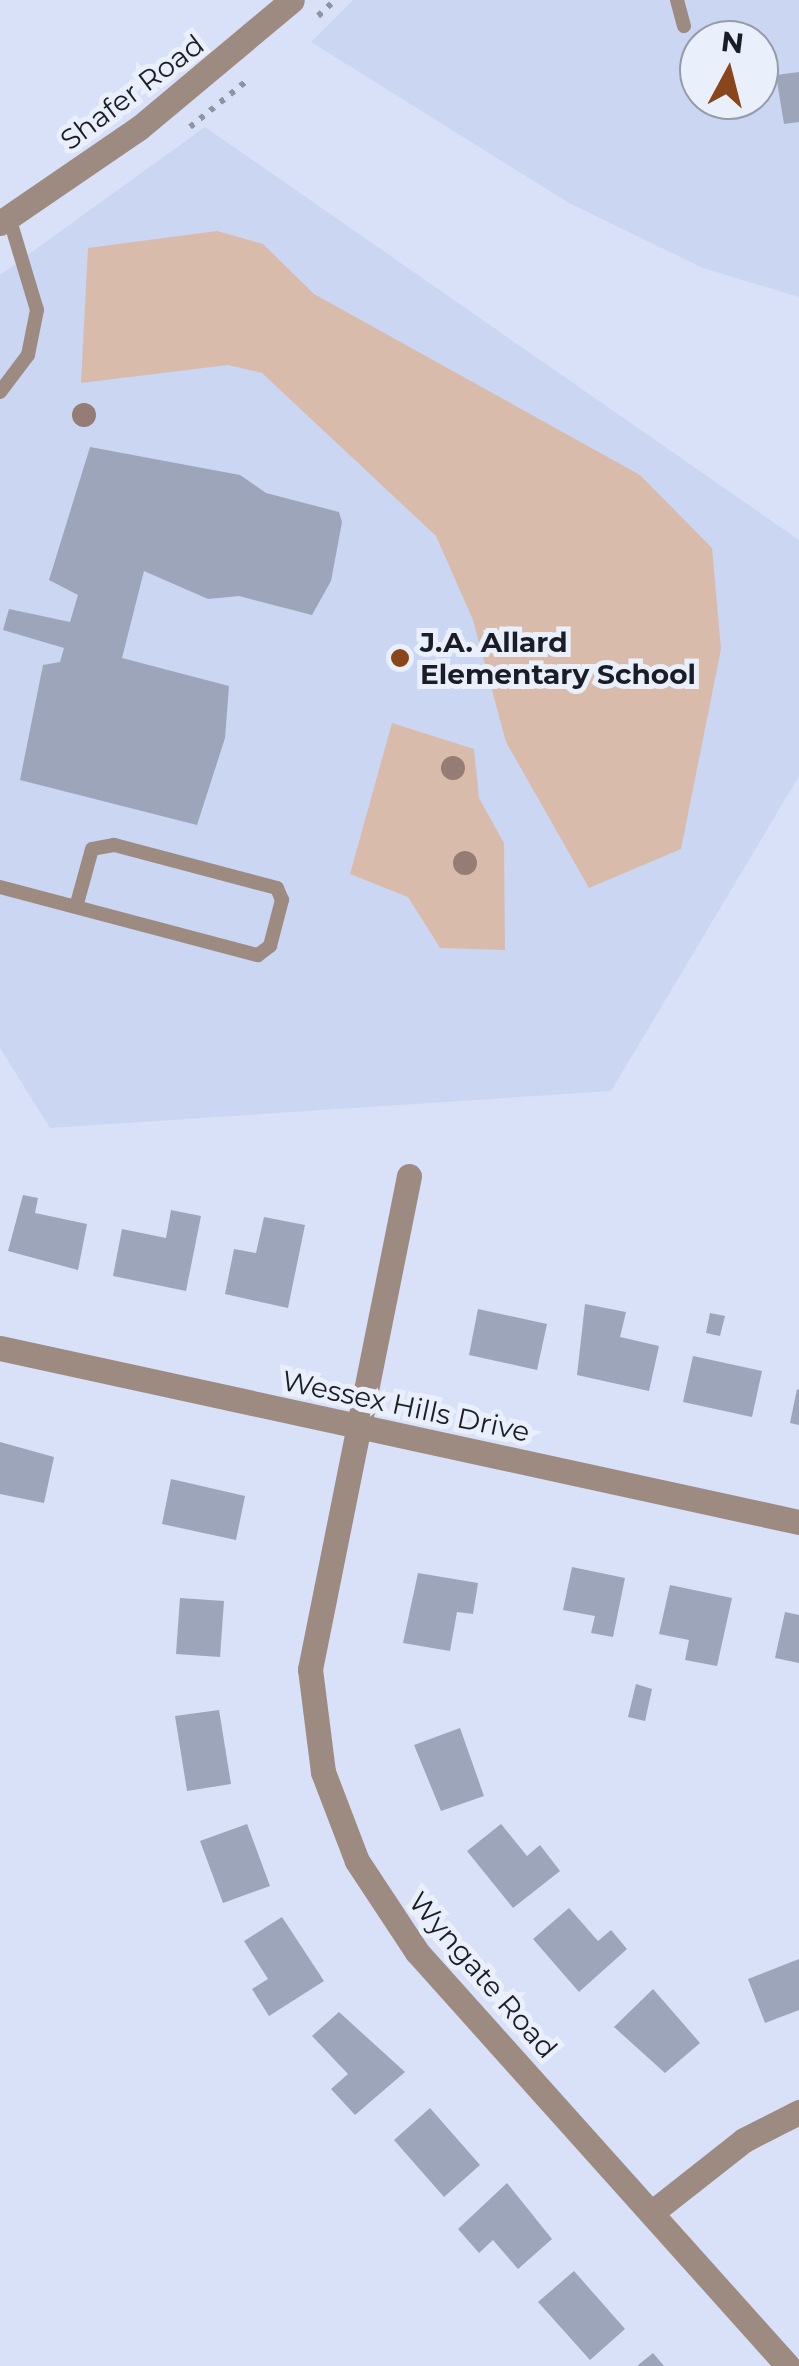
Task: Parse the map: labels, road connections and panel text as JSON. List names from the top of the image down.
{
  "streets": {
    "street": ["Shafer Road", "Wessex Hills Drive", "Wyngate Road"]
  },
  "crossings": [
    ["Wessex Hills Drive", "Wyngate Road"]
  ],
  "places": ["J.A. Allard Elementary School"],
  "north": "top"
}
